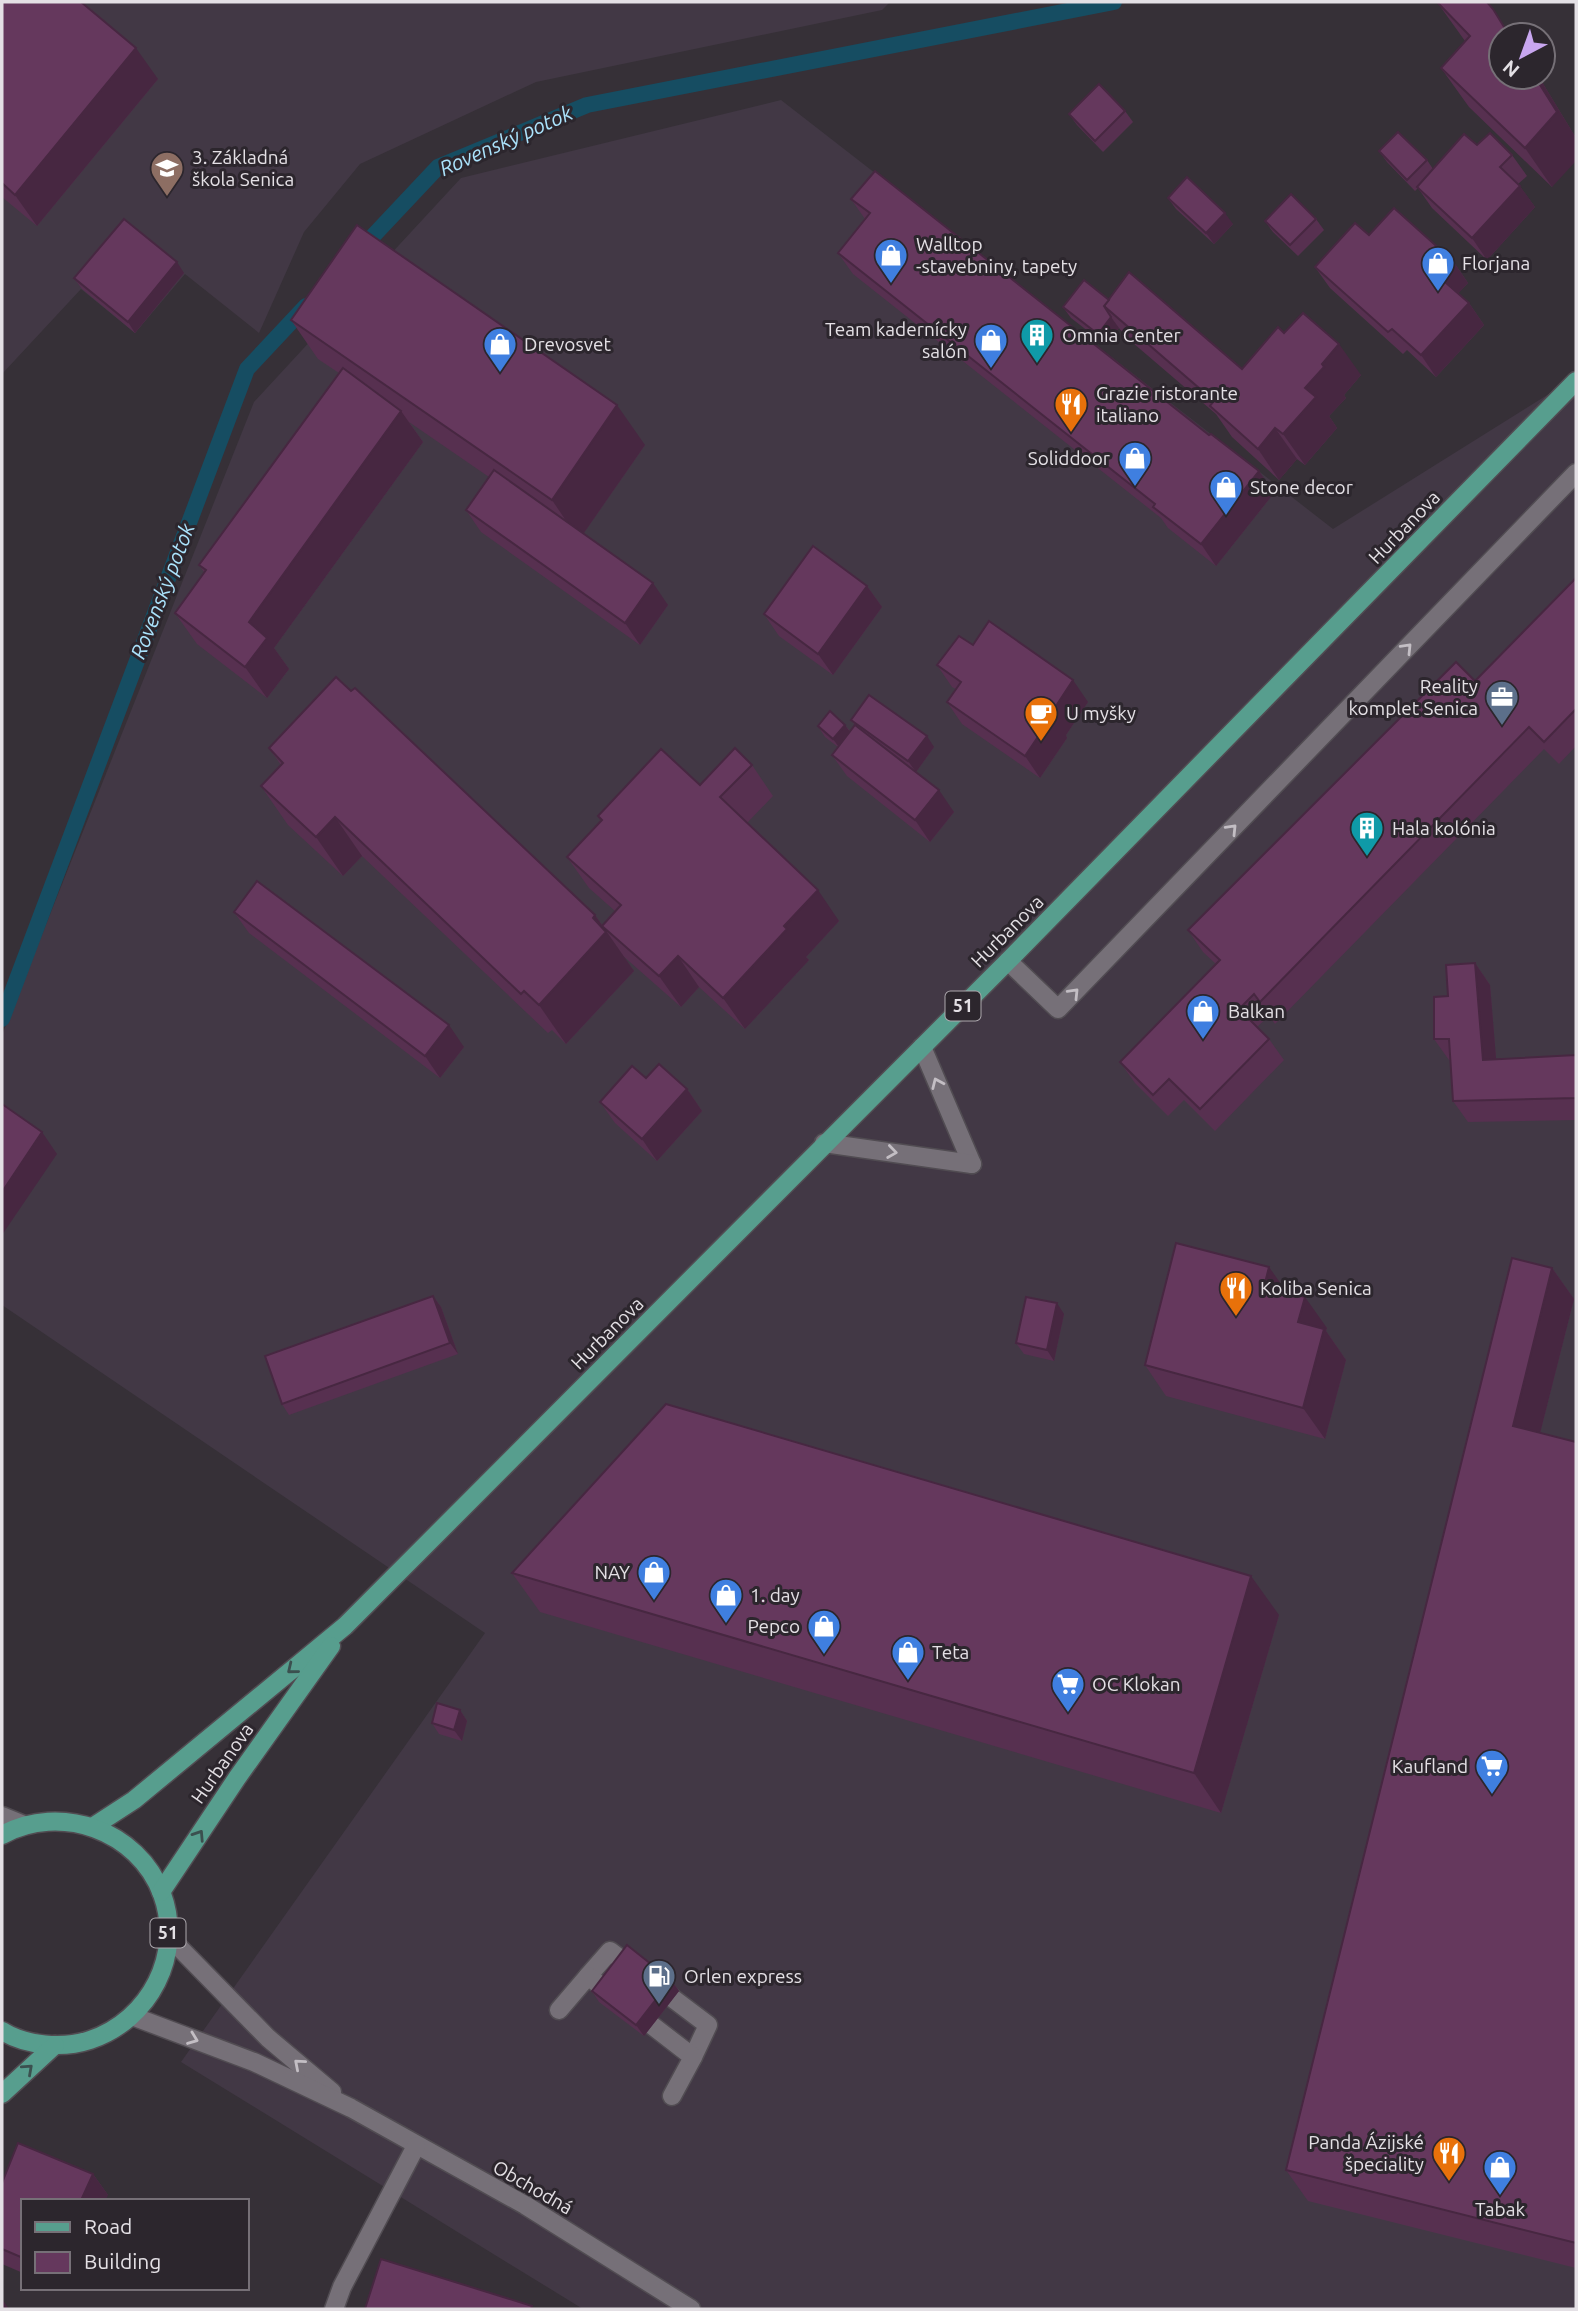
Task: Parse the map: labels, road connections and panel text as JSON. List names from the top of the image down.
{
  "streets": {
    "main road": ["Hurbanova", "51", "Obchodná"]
  },
  "crossings": [
    ["Hurbanova", "51"],
    ["51", "Obchodná"]
  ],
  "water": ["Rovenský potok"],
  "places": {
    "school or university": ["3. Základná škola Senica"],
    "shop": [
      "Walltop -stavebniny, tapety",
      "Florjana",
      "Team kadernícky salón",
      "Drevosvet",
      "Soliddoor",
      "Stone decor",
      "Balkan",
      "NAY",
      "1. day",
      "Pepco",
      "Teta",
      "Tabak"
    ],
    "building": ["Omnia Center", "Hala kolónia"],
    "restaurant": ["Grazie ristorante italiano", "Koliba Senica", "Panda Ázijské špeciality"],
    "office": ["Reality komplet Senica"],
    "cafe": ["U myšky"],
    "supermarket": ["OC Klokan", "Kaufland"],
    "fuel station": ["Orlen express"]
  },
  "legend": ["Road", "Building"],
  "north": "bottom left"
}
